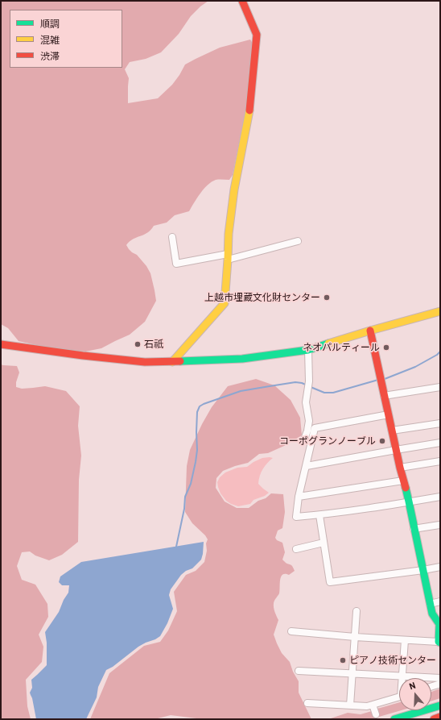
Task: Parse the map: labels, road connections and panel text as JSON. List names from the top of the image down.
{
  "places": [
    "上越市埋蔵文化財センター",
    "石祇",
    "ネオパルティール",
    "コーポグランノーブル",
    "ピアノ技術センター"
  ],
  "legend": ["順調", "混雑", "渋滞"],
  "north": "top"
}
